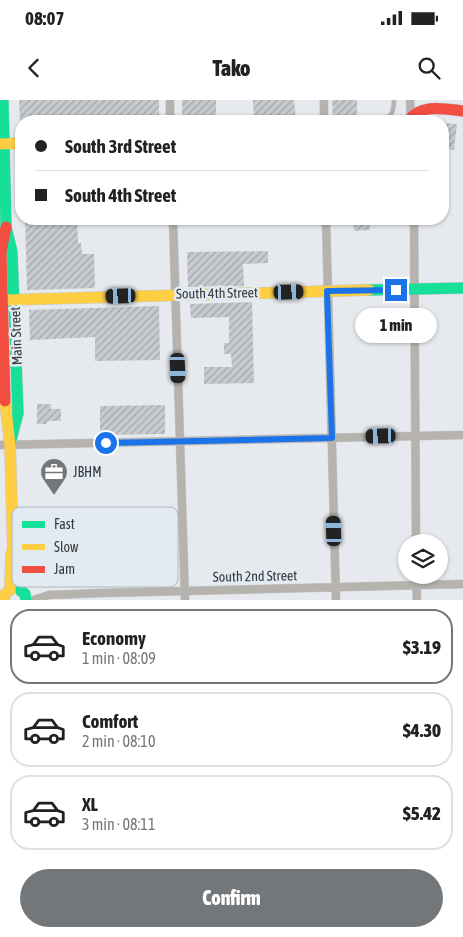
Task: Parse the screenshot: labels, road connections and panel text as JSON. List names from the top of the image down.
{
  "streets": {
    "main road": ["South 4th Street", "Main Street"],
    "street": ["South 2nd Street"]
  },
  "crossings": [
    ["South 4th Street", "Main Street"]
  ],
  "places": {
    "office": ["JBHM"]
  },
  "legend": ["Fast", "Slow", "Jam"],
  "page": {
    "status": "08:07",
    "header": "Tako",
    "banner": ["South 3rd Street", "South 4th Street"],
    "bubble": "1 min",
    "list": [
      {
        "name": "Economy",
        "note": "1 min · 08:09",
        "value": "$3.19"
      },
      {
        "name": "Comfort",
        "note": "2 min · 08:10",
        "value": "$4.30"
      },
      {
        "name": "XL",
        "note": "3 min · 08:11",
        "value": "$5.42"
      }
    ],
    "buttons": "Confirm"
  }
}
